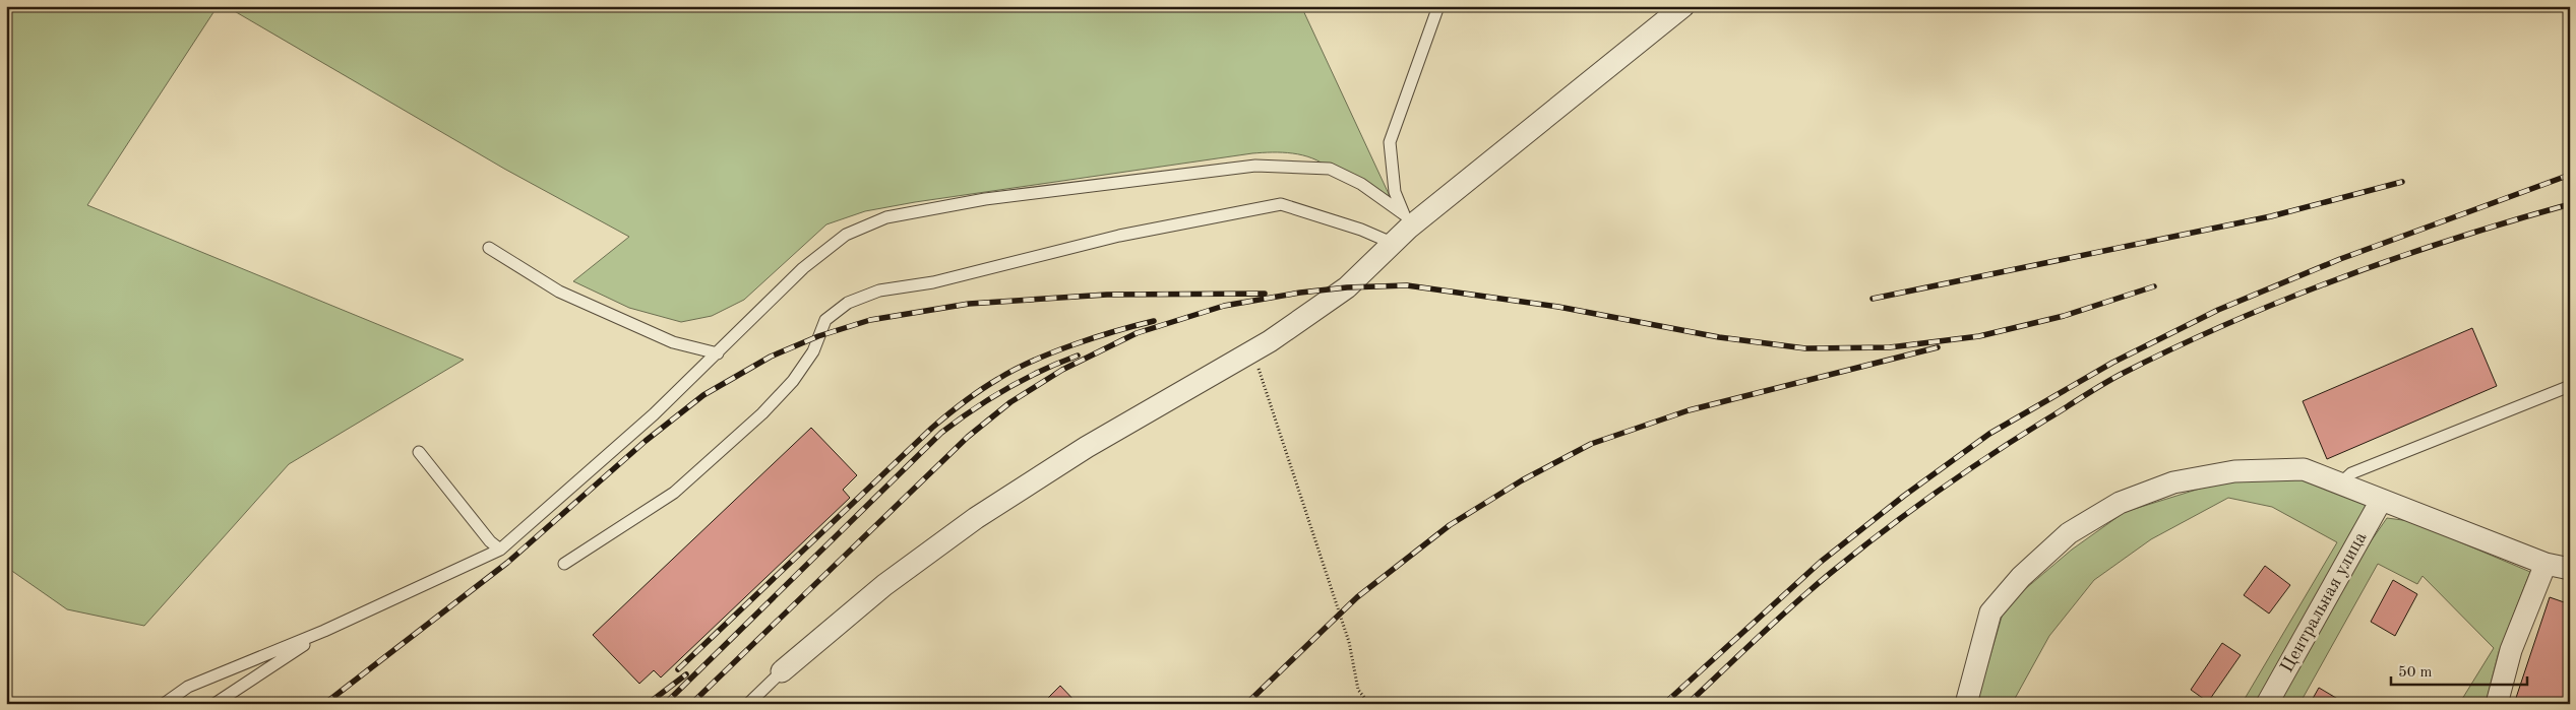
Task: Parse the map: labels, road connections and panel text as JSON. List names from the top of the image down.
{
  "streets": {
    "street": ["Центральная улица"]
  },
  "scale_bar": "50 m"
}
